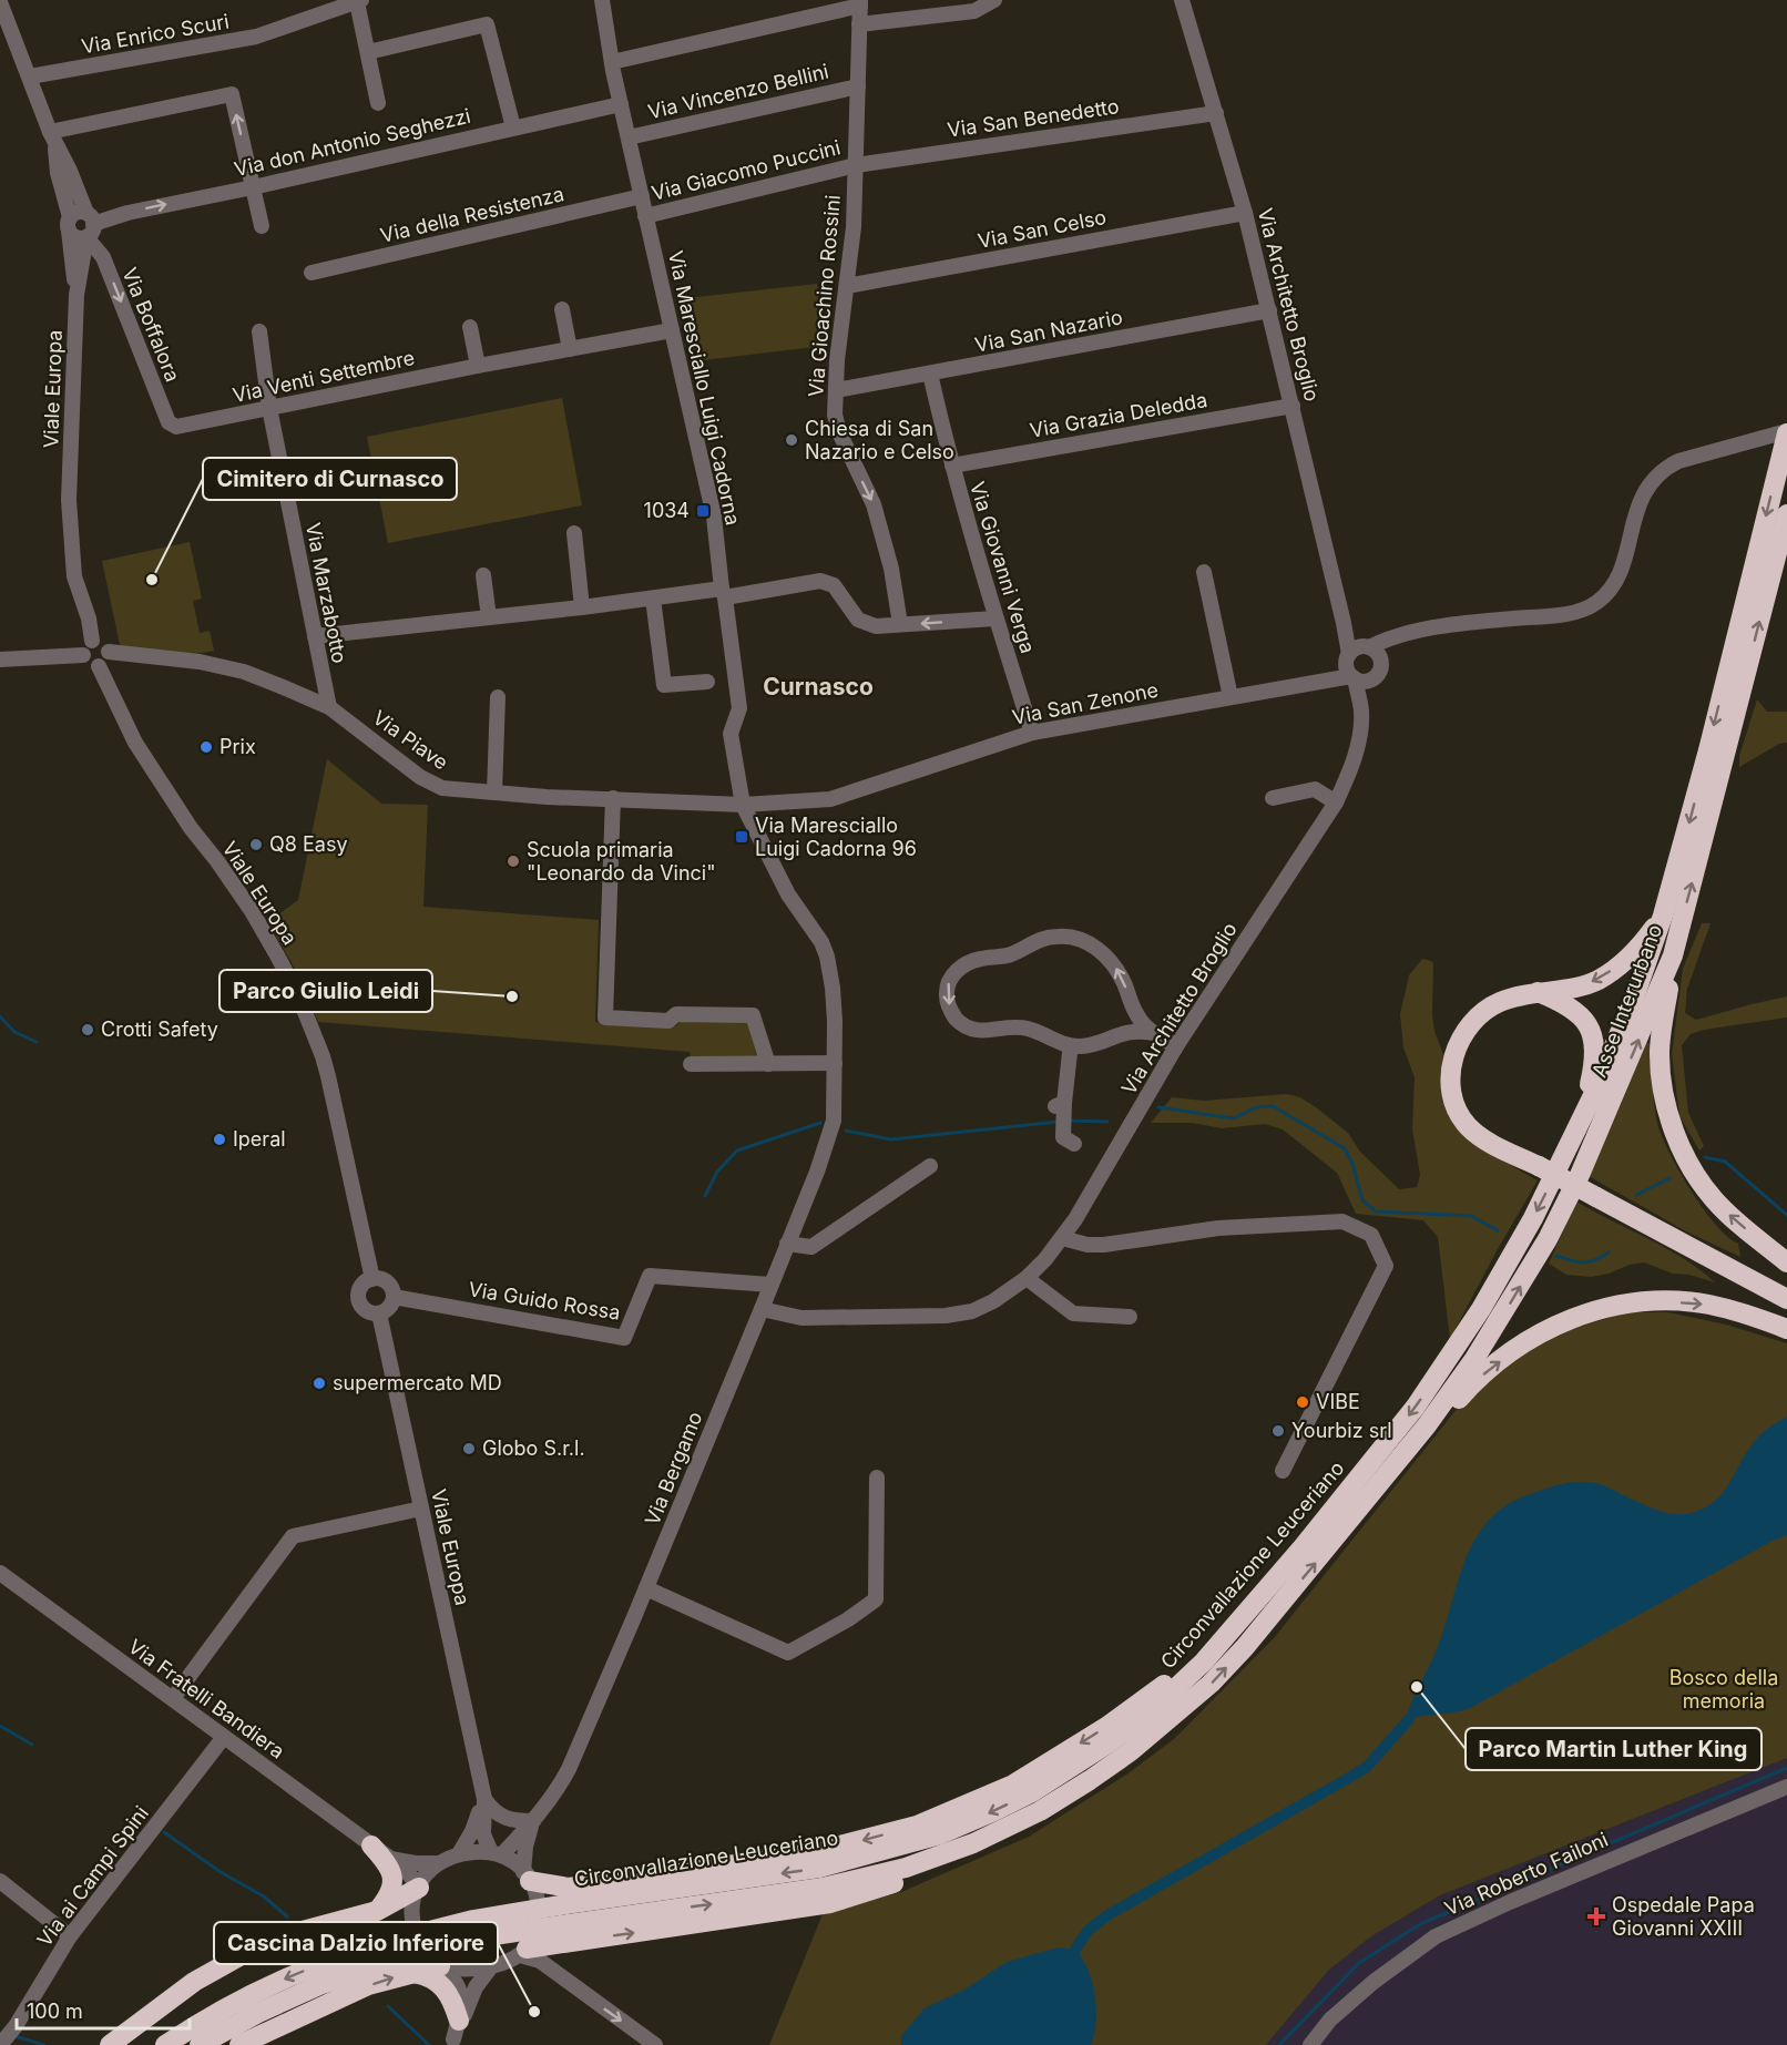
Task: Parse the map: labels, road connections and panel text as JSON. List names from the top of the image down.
{
  "streets": {
    "highway": ["Asse Interurbano", "Circonvallazione Leuceriano"],
    "street": [
      "Via Enrico Scuri",
      "Via Vincenzo Bellini",
      "Via San Benedetto",
      "Via don Antonio Seghezzi",
      "Via Giacomo Puccini",
      "Via della Resistenza",
      "Via San Celso",
      "Via Gioachino Rossini",
      "Via Architetto Broglio",
      "Via Boffalora",
      "Via San Nazario",
      "Via Venti Settembre",
      "Via Maresciallo Luigi Cadorna",
      "Viale Europa",
      "Via Grazia Deledda",
      "Via Giovanni Verga",
      "Via Marzabotto",
      "Via San Zenone",
      "Via Piave",
      "Via Guido Rossa",
      "Via Bergamo",
      "Via Fratelli Bandiera",
      "Via Roberto Failoni",
      "Via ai Campi Spini"
    ]
  },
  "crossings": [
    ["Via Enrico Scuri", "Via Boffalora"],
    ["Via Vincenzo Bellini", "Via Gioachino Rossini"],
    ["Via Vincenzo Bellini", "Via Maresciallo Luigi Cadorna"],
    ["Via San Benedetto", "Via Giacomo Puccini"],
    ["Via San Benedetto", "Via Gioachino Rossini"],
    ["Via San Benedetto", "Via Architetto Broglio"],
    ["Via don Antonio Seghezzi", "Via Boffalora"],
    ["Via don Antonio Seghezzi", "Via Maresciallo Luigi Cadorna"],
    ["Via don Antonio Seghezzi", "Viale Europa"],
    ["Via Giacomo Puccini", "Via Gioachino Rossini"],
    ["Via Giacomo Puccini", "Via Maresciallo Luigi Cadorna"],
    ["Via della Resistenza", "Via Maresciallo Luigi Cadorna"],
    ["Via San Celso", "Via Gioachino Rossini"],
    ["Via San Celso", "Via Architetto Broglio"],
    ["Via Gioachino Rossini", "Via San Nazario"],
    ["Via Architetto Broglio", "Via San Nazario"],
    ["Via Architetto Broglio", "Via Grazia Deledda"],
    ["Via Architetto Broglio", "Via San Zenone"],
    ["Via Architetto Broglio", "Via Bergamo"],
    ["Via Boffalora", "Via Venti Settembre"],
    ["Via Boffalora", "Viale Europa"],
    ["Via San Nazario", "Via Giovanni Verga"],
    ["Via Venti Settembre", "Via Maresciallo Luigi Cadorna"],
    ["Via Venti Settembre", "Via Marzabotto"],
    ["Via Maresciallo Luigi Cadorna", "Via San Zenone"],
    ["Via Maresciallo Luigi Cadorna", "Via Piave"],
    ["Via Maresciallo Luigi Cadorna", "Via Bergamo"],
    ["Viale Europa", "Via Piave"],
    ["Viale Europa", "Via Guido Rossa"],
    ["Viale Europa", "Via Bergamo"],
    ["Viale Europa", "Via Fratelli Bandiera"],
    ["Via Grazia Deledda", "Via Giovanni Verga"],
    ["Via Giovanni Verga", "Via San Zenone"],
    ["Via Marzabotto", "Via Piave"],
    ["Via San Zenone", "Via Piave"],
    ["Asse Interurbano", "Circonvallazione Leuceriano"],
    ["Via Guido Rossa", "Via Bergamo"],
    ["Via Bergamo", "Via Fratelli Bandiera"],
    ["Via Fratelli Bandiera", "Via ai Campi Spini"]
  ],
  "one_way": ["Via Gioachino Rossini", "Via Boffalora"],
  "districts": ["Curnasco"],
  "parks": ["Bosco della memoria"],
  "places": {
    "other": [
      "Chiesa di San Nazario e Celso",
      "Cimitero di Curnasco",
      "Prix",
      "Q8 Easy",
      "Scuola primaria \"Leonardo da Vinci\"",
      "Parco Giulio Leidi",
      "Crotti Safety",
      "Iperal",
      "supermercato MD",
      "VIBE",
      "Yourbiz srl",
      "Globo S.r.l.",
      "Parco Martin Luther King",
      "Cascina Dalzio Inferiore"
    ],
    "transit": ["1034", "Via Maresciallo Luigi Cadorna 96"],
    "health": ["Ospedale Papa Giovanni XXIII"]
  },
  "scale_bar": "100 m"
}
